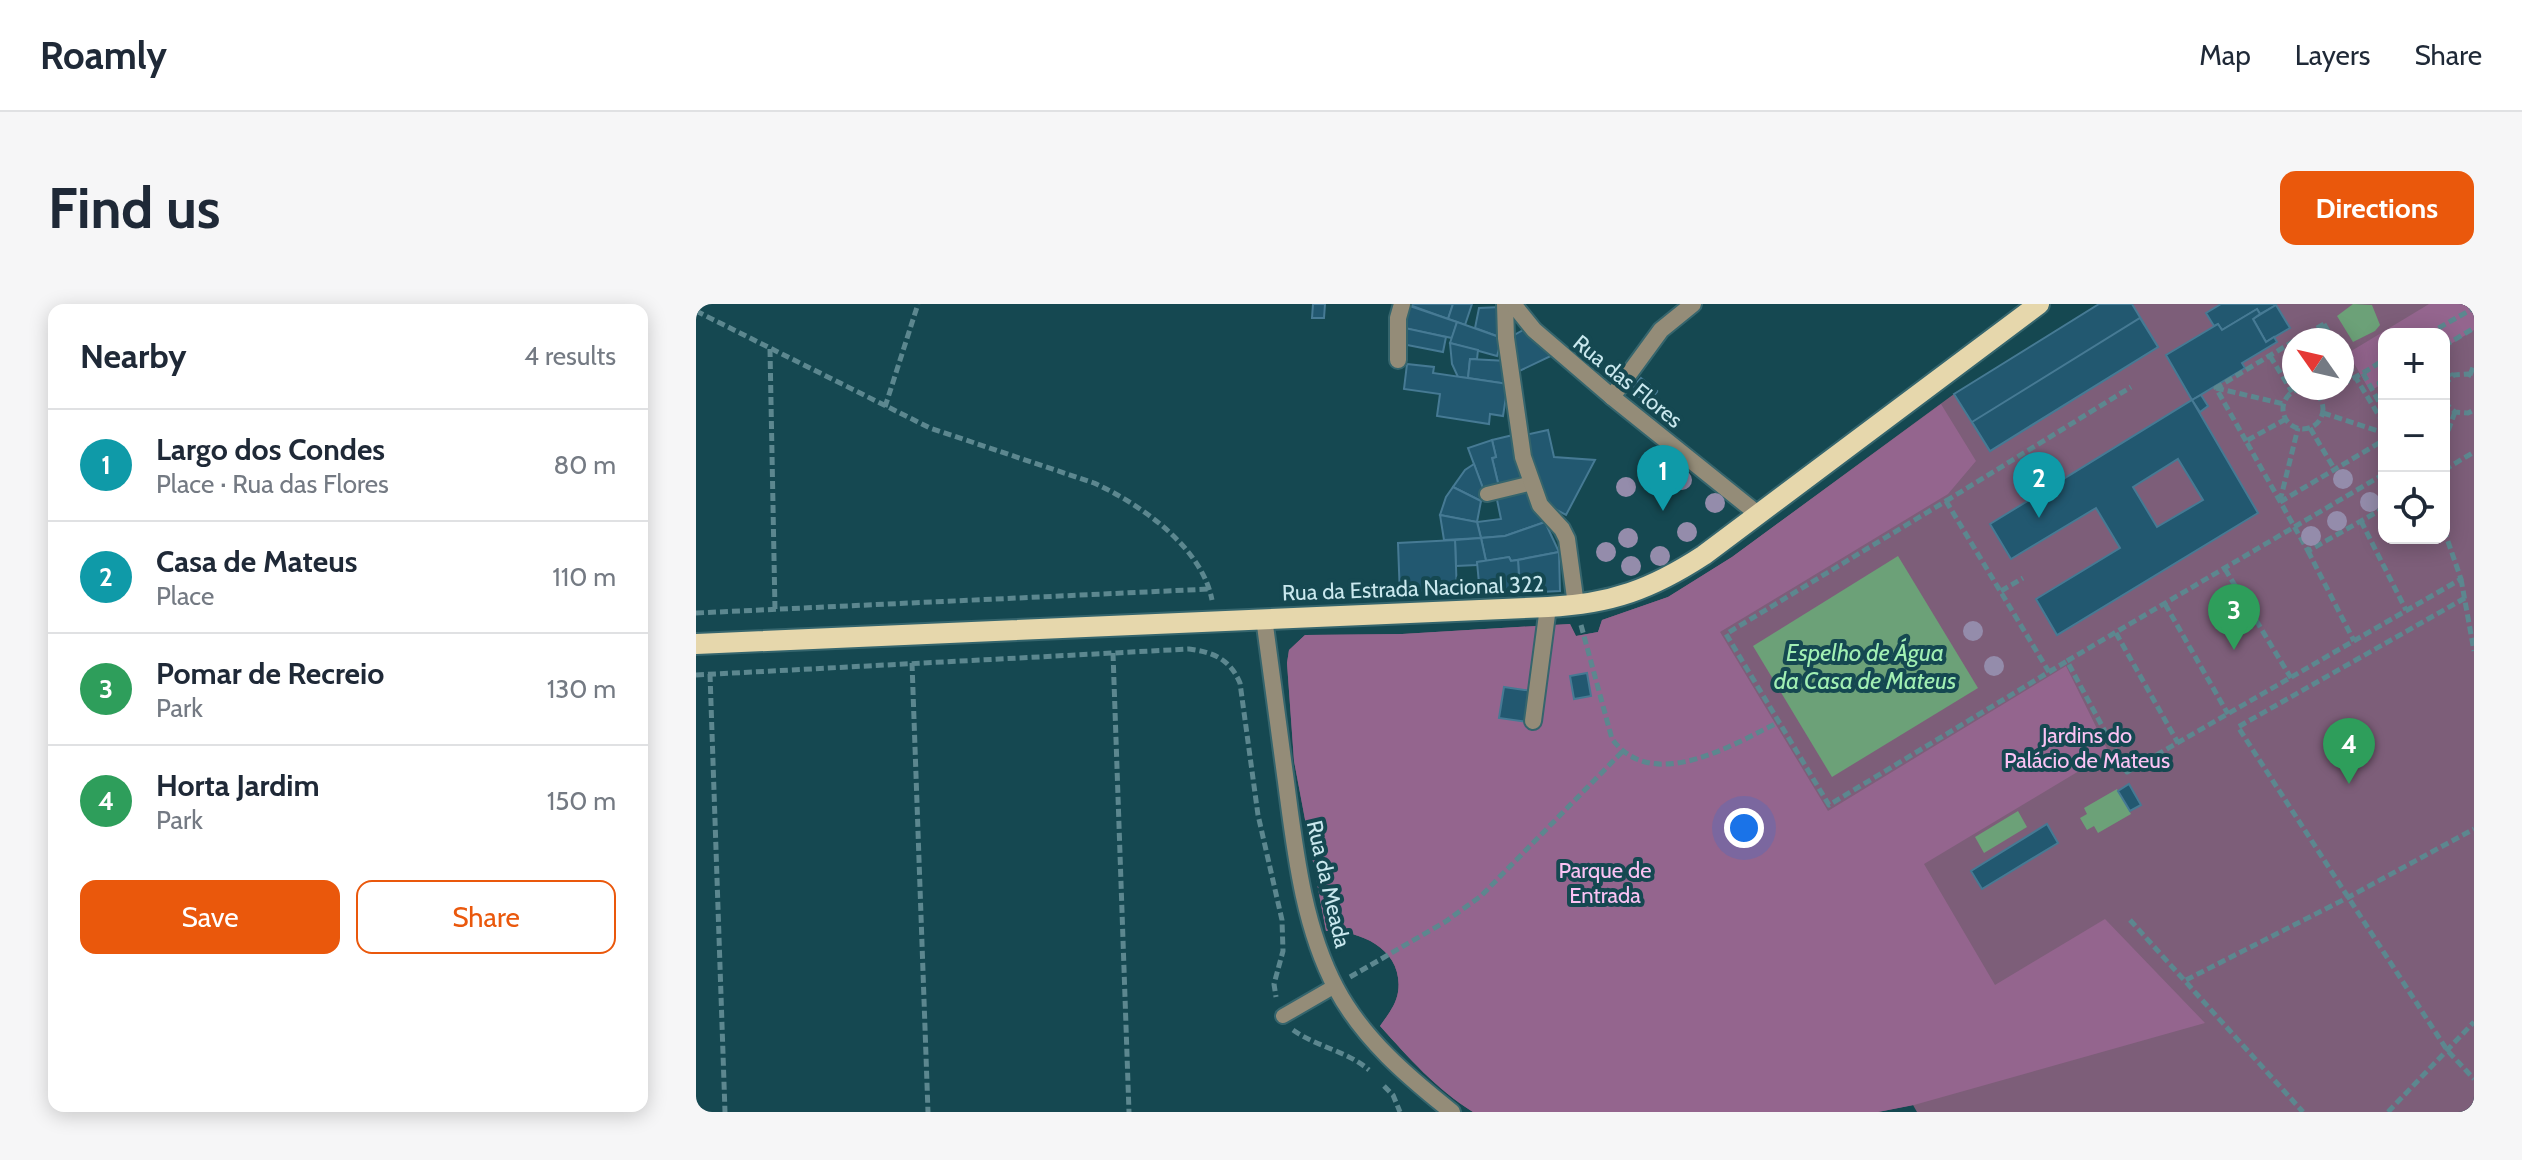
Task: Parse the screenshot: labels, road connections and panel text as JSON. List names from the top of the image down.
{
  "streets": {
    "main road": ["Rua da Estrada Nacional 322"],
    "street": ["Rua das Flores", "Rua da Meada"]
  },
  "crossings": [
    ["Rua das Flores", "Rua da Estrada Nacional 322"],
    ["Rua da Estrada Nacional 322", "Rua da Meada"]
  ],
  "water": ["Espelho de Água da Casa de Mateus"],
  "parks": ["Jardins do Palácio de Mateus", "Parque de Entrada"],
  "north": "top left",
  "page": {
    "header": "Roamly",
    "nav": ["Map", "Layers", "Share"],
    "buttons": [
      "Directions",
      ["Save", "Share"]
    ],
    "title": "Find us",
    "heading": ["Nearby", "4 results"],
    "map_buttons": ["+", "−"],
    "list": [
      {
        "mark": "1",
        "name": "Largo dos Condes",
        "note": "Place · Rua das Flores",
        "value": "80 m"
      },
      {
        "mark": "2",
        "name": "Casa de Mateus",
        "note": "Place",
        "value": "110 m"
      },
      {
        "mark": "3",
        "name": "Pomar de Recreio",
        "note": "Park",
        "value": "130 m"
      },
      {
        "mark": "4",
        "name": "Horta Jardim",
        "note": "Park",
        "value": "150 m"
      }
    ],
    "pins": [
      "1",
      "2",
      "3",
      "4"
    ]
  }
}
